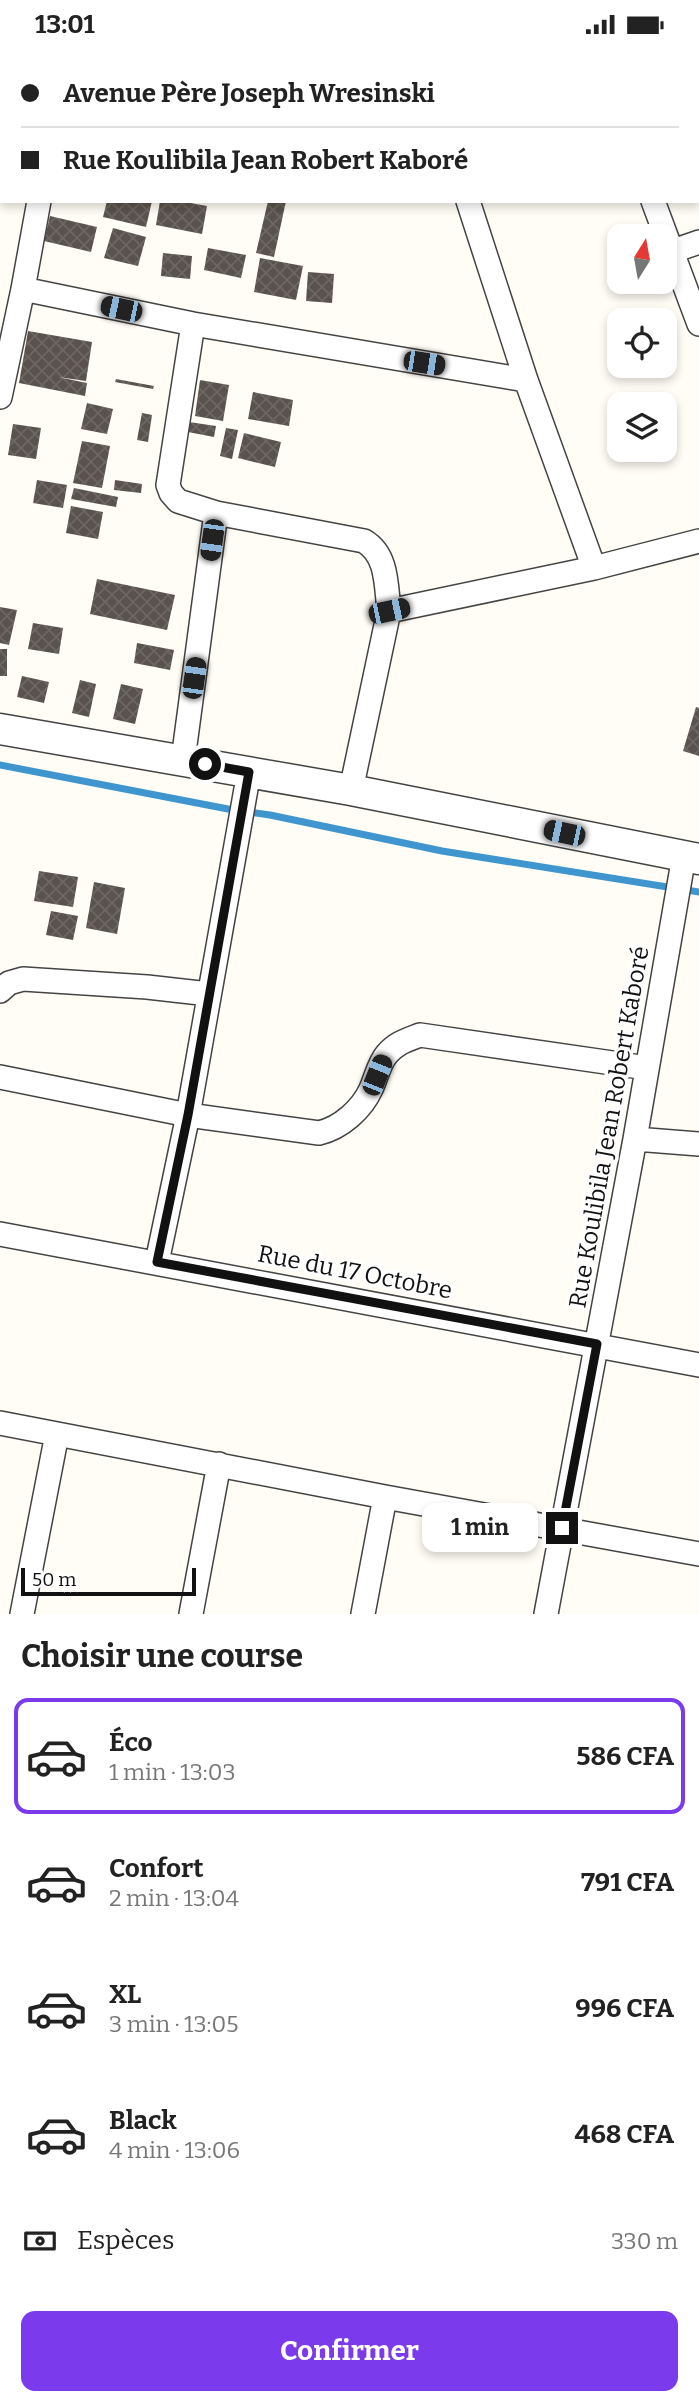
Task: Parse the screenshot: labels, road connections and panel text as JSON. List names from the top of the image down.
{
  "streets": {
    "street": ["Rue Koulibila Jean Robert Kaboré", "Rue du 17 Octobre"]
  },
  "crossings": [
    ["Rue Koulibila Jean Robert Kaboré", "Rue du 17 Octobre"]
  ],
  "scale_bar": "50 m",
  "north": "top",
  "page": {
    "status": "13:01",
    "banner": ["Avenue Père Joseph Wresinski", "Rue Koulibila Jean Robert Kaboré"],
    "bubble": "1 min",
    "scale": "50 m",
    "heading": "Choisir une course",
    "list": [
      {
        "name": "Éco",
        "note": "1 min · 13:03",
        "value": "586 CFA"
      },
      {
        "name": "Confort",
        "note": "2 min · 13:04",
        "value": "791 CFA"
      },
      {
        "name": "XL",
        "note": "3 min · 13:05",
        "value": "996 CFA"
      },
      {
        "name": "Black",
        "note": "4 min · 13:06",
        "value": "468 CFA"
      }
    ],
    "pay": ["Espèces", "330 m"],
    "buttons": "Confirmer"
  }
}
